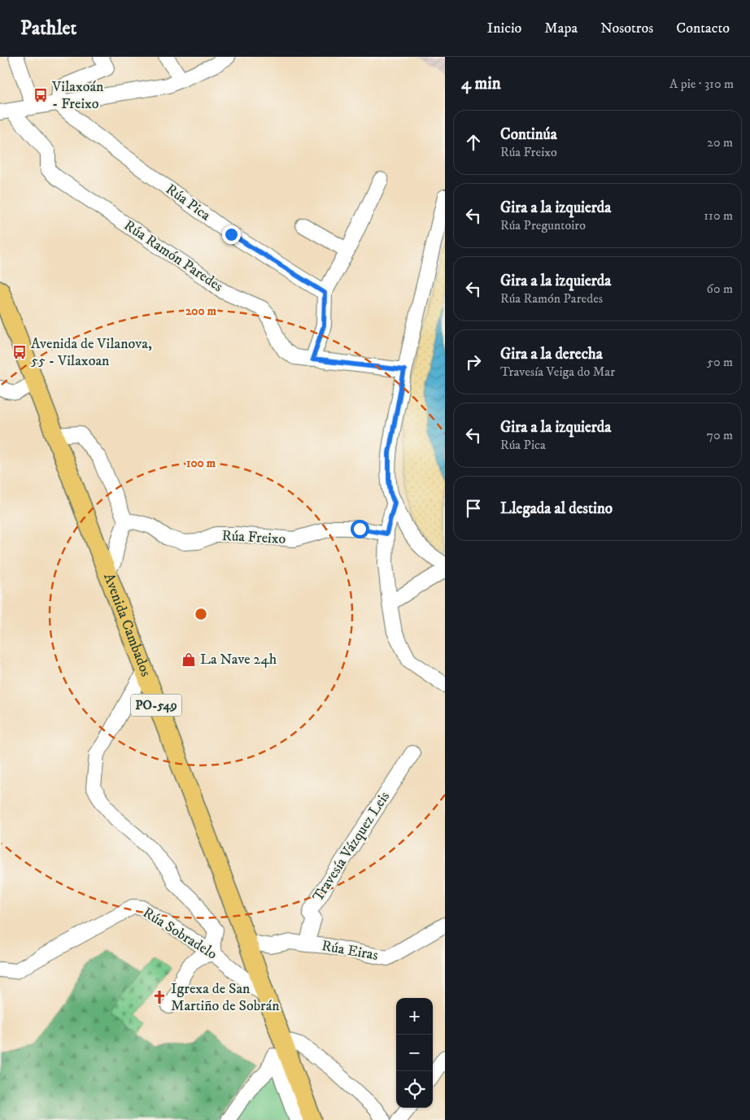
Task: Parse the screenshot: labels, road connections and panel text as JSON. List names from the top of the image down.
{
  "streets": {
    "main road": ["Avenida Cambados", "PO-549"],
    "street": [
      "Rúa Pica",
      "Rúa Ramón Paredes",
      "Rúa Freixo",
      "Travesía Vázquez Leis",
      "Rúa Sobradelo",
      "Rúa Eiras"
    ]
  },
  "crossings": [
    ["Avenida Cambados", "Rúa Sobradelo"],
    ["Avenida Cambados", "Rúa Eiras"],
    ["Travesía Vázquez Leis", "Rúa Eiras"]
  ],
  "places": {
    "bus stop": ["Vilaxoán - Freixo", "Avenida de Vilanova, 55 - Vilaxoan"],
    "shop": ["La Nave 24h"],
    "church": ["Igrexa de San Martiño de Sobrán"]
  },
  "page": {
    "header": "Pathlet",
    "nav": [
      "Inicio",
      "Mapa",
      "Nosotros",
      "Contacto"
    ],
    "heading": ["4 min", "A pie · 310 m"],
    "list": [
      ["Continúa", "Rúa Freixo", "20 m"],
      ["Gira a la izquierda", "Rúa Preguntoiro", "110 m"],
      ["Gira a la izquierda", "Rúa Ramón Paredes", "60 m"],
      ["Gira a la derecha", "Travesía Veiga do Mar", "50 m"],
      ["Gira a la izquierda", "Rúa Pica", "70 m"],
      "Llegada al destino"
    ],
    "map_buttons": ["+", "−"]
  },
  "rings": ["200 m", "100 m"]
}
